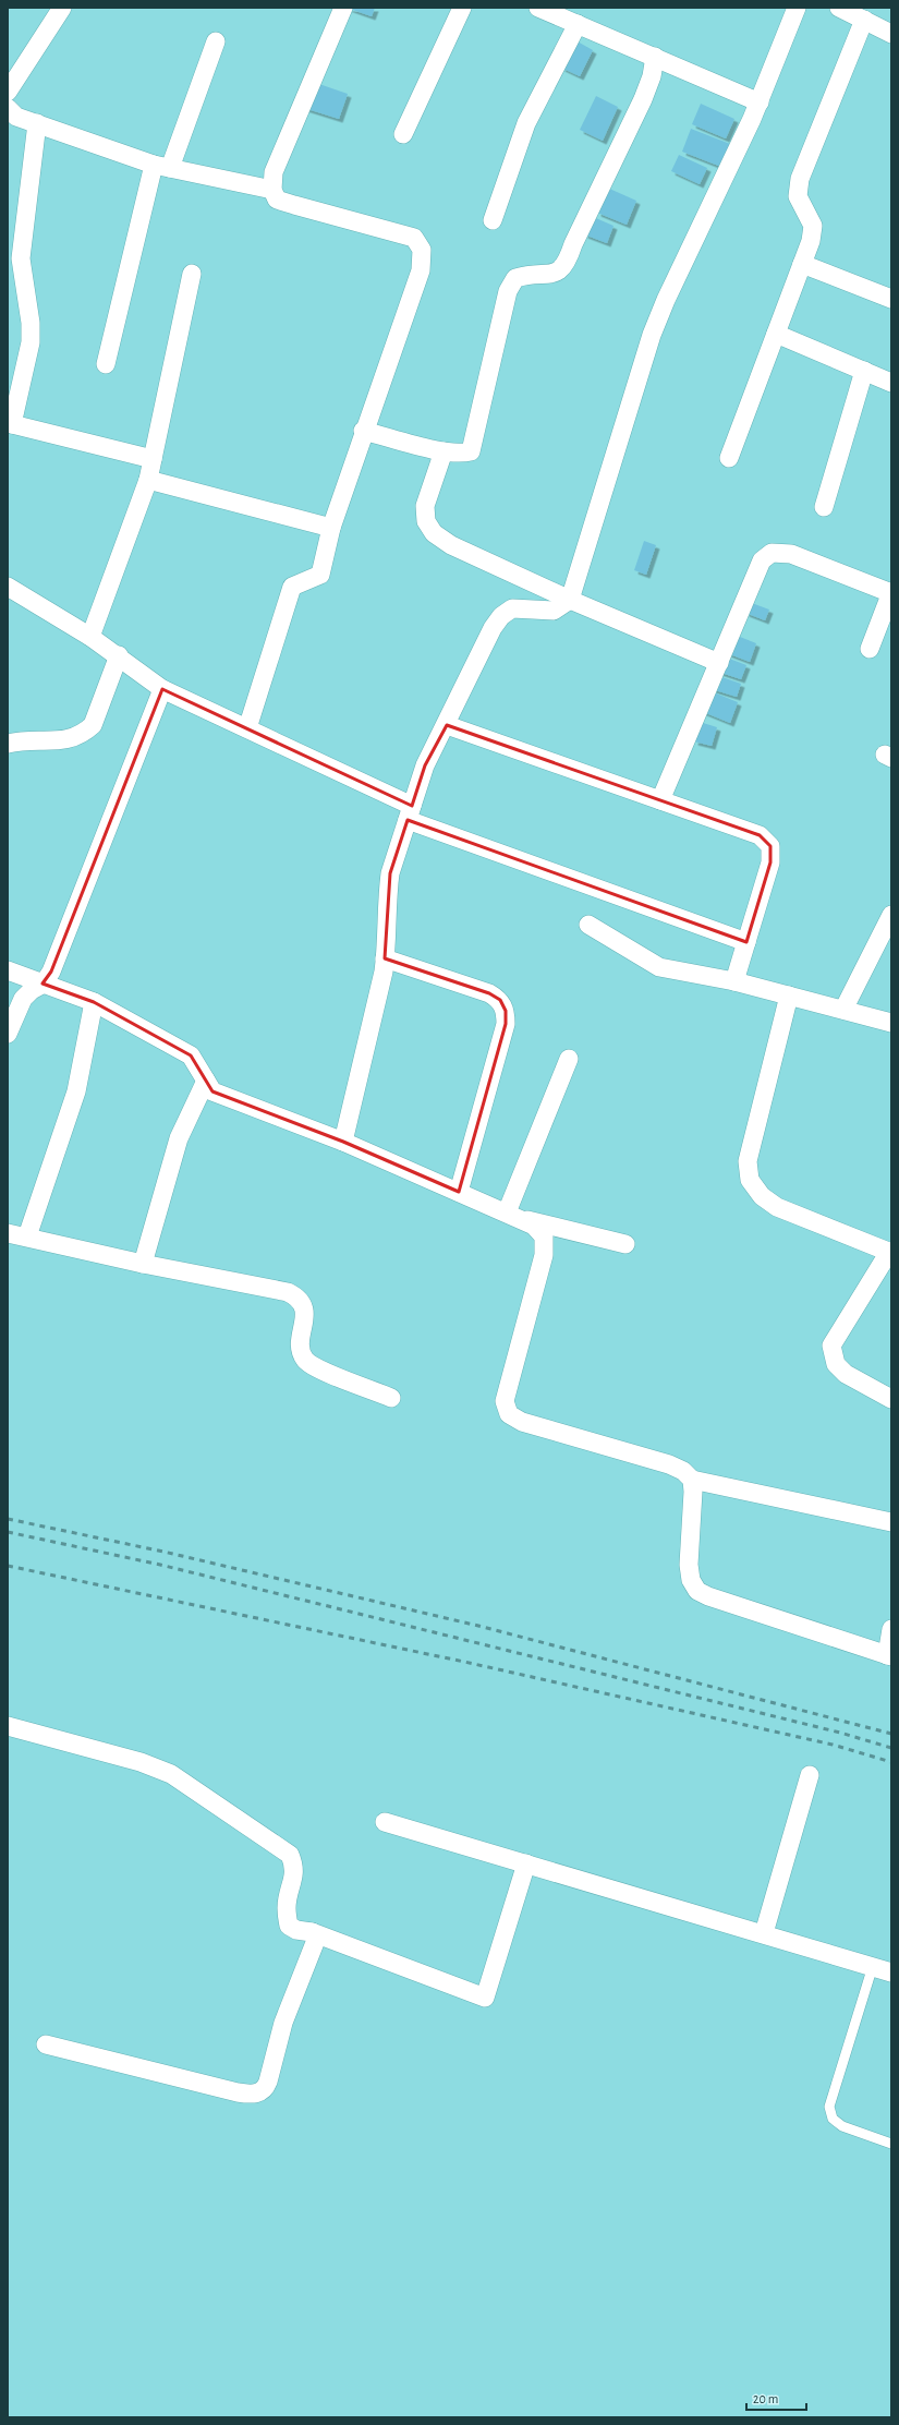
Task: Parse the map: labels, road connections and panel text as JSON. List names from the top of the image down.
{
  "scale_bar": "20 m"
}
